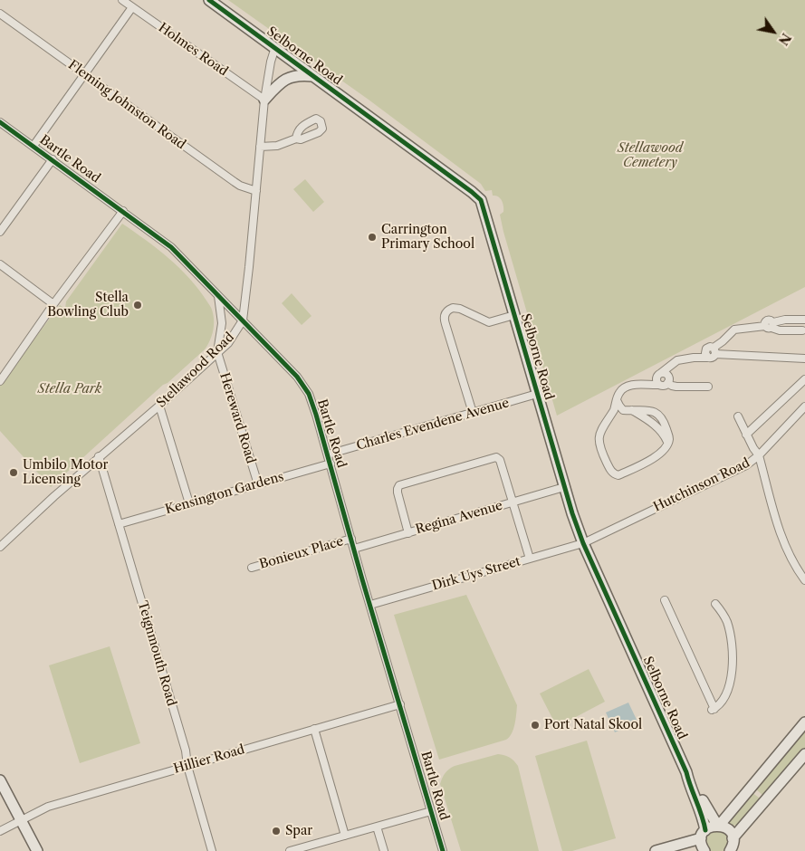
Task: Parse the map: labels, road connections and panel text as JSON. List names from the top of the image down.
{
  "streets": {
    "street": [
      "Holmes Road",
      "Selborne Road",
      "Fleming Johnston Road",
      "Bartle Road",
      "Stellawood Road",
      "Hereward Road",
      "Charles Evendene Avenue",
      "Hutchinson Road",
      "Kensington Gardens",
      "Regina Avenue",
      "Bonieux Place",
      "Dirk Uys Street",
      "Teignmouth Road",
      "Hillier Road"
    ]
  },
  "crossings": [
    ["Holmes Road", "Stellawood Road"],
    ["Selborne Road", "Stellawood Road"],
    ["Selborne Road", "Charles Evendene Avenue"],
    ["Selborne Road", "Hutchinson Road"],
    ["Selborne Road", "Regina Avenue"],
    ["Selborne Road", "Dirk Uys Street"],
    ["Fleming Johnston Road", "Stellawood Road"],
    ["Bartle Road", "Stellawood Road"],
    ["Bartle Road", "Charles Evendene Avenue"],
    ["Bartle Road", "Kensington Gardens"],
    ["Bartle Road", "Regina Avenue"],
    ["Bartle Road", "Bonieux Place"],
    ["Bartle Road", "Dirk Uys Street"],
    ["Bartle Road", "Hillier Road"],
    ["Stellawood Road", "Hereward Road"],
    ["Stellawood Road", "Teignmouth Road"],
    ["Hereward Road", "Kensington Gardens"],
    ["Hutchinson Road", "Dirk Uys Street"],
    ["Kensington Gardens", "Teignmouth Road"],
    ["Teignmouth Road", "Hillier Road"]
  ],
  "parks": ["Stellawood Cemetery", "Stella Park"],
  "places": [
    "Carrington Primary School",
    "Stella Bowling Club",
    "Umbilo Motor Licensing",
    "Port Natal Skool",
    "Spar"
  ],
  "north": "bottom right"
}
